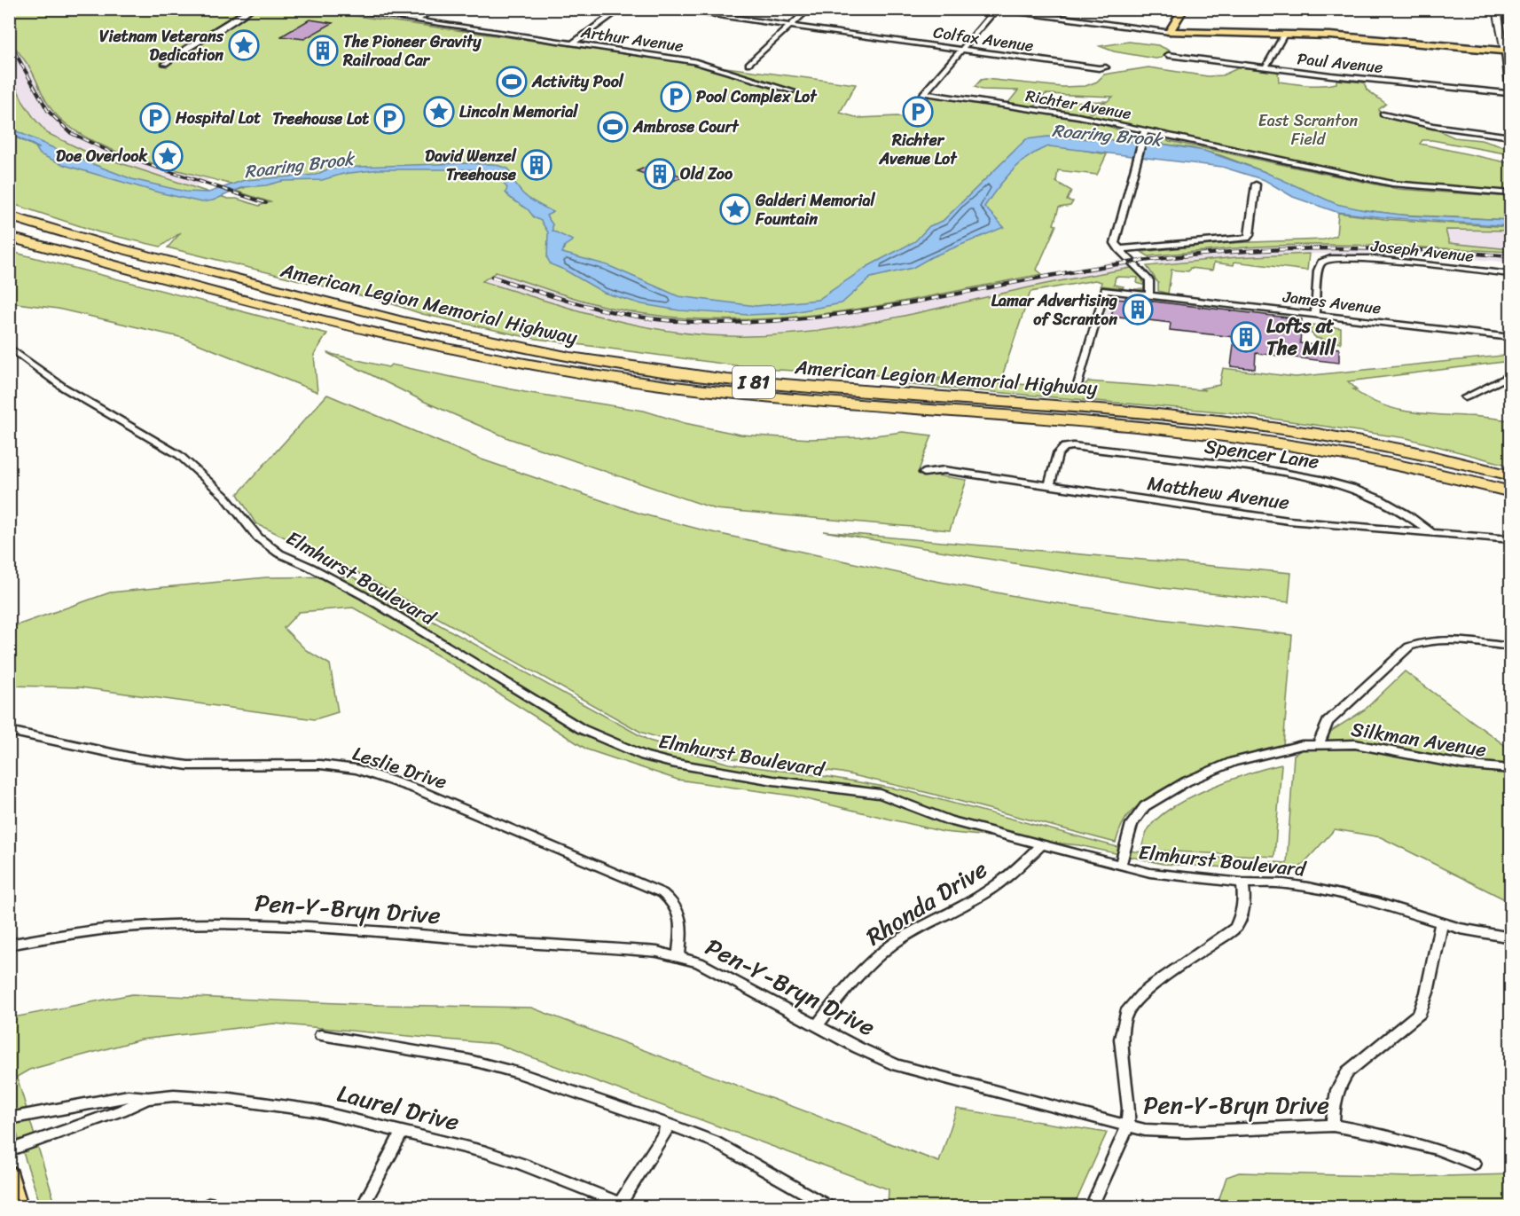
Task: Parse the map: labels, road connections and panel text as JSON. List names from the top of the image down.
{
  "streets": {
    "highway": ["American Legion Memorial Highway", "I 81"],
    "street": [
      "Arthur Avenue",
      "Colfax Avenue",
      "Paul Avenue",
      "Richter Avenue",
      "Joseph Avenue",
      "James Avenue",
      "Spencer Lane",
      "Matthew Avenue",
      "Elmhurst Boulevard",
      "Silkman Avenue",
      "Leslie Drive",
      "Rhonda Drive",
      "Pen-Y-Bryn Drive",
      "Laurel Drive"
    ]
  },
  "crossings": [
    ["Joseph Avenue", "James Avenue"],
    ["Spencer Lane", "Matthew Avenue"],
    ["Elmhurst Boulevard", "Silkman Avenue"],
    ["Elmhurst Boulevard", "Rhonda Drive"],
    ["Leslie Drive", "Pen-Y-Bryn Drive"],
    ["Rhonda Drive", "Pen-Y-Bryn Drive"]
  ],
  "water": ["Roaring Brook"],
  "parks": ["East Scranton Field"],
  "places": {
    "place": [
      "Vietnam Veterans Dedication",
      "Lincoln Memorial",
      "Doe Overlook",
      "Galderi Memorial Fountain"
    ],
    "building": [
      "The Pioneer Gravity Railroad Car",
      "David Wenzel Treehouse",
      "Old Zoo",
      "Lamar Advertising of Scranton",
      "Lofts at The Mill"
    ],
    "sports": ["Activity Pool", "Ambrose Court"],
    "parking": [
      "Pool Complex Lot",
      "Richter Avenue Lot",
      "Hospital Lot",
      "Treehouse Lot"
    ]
  }
}
